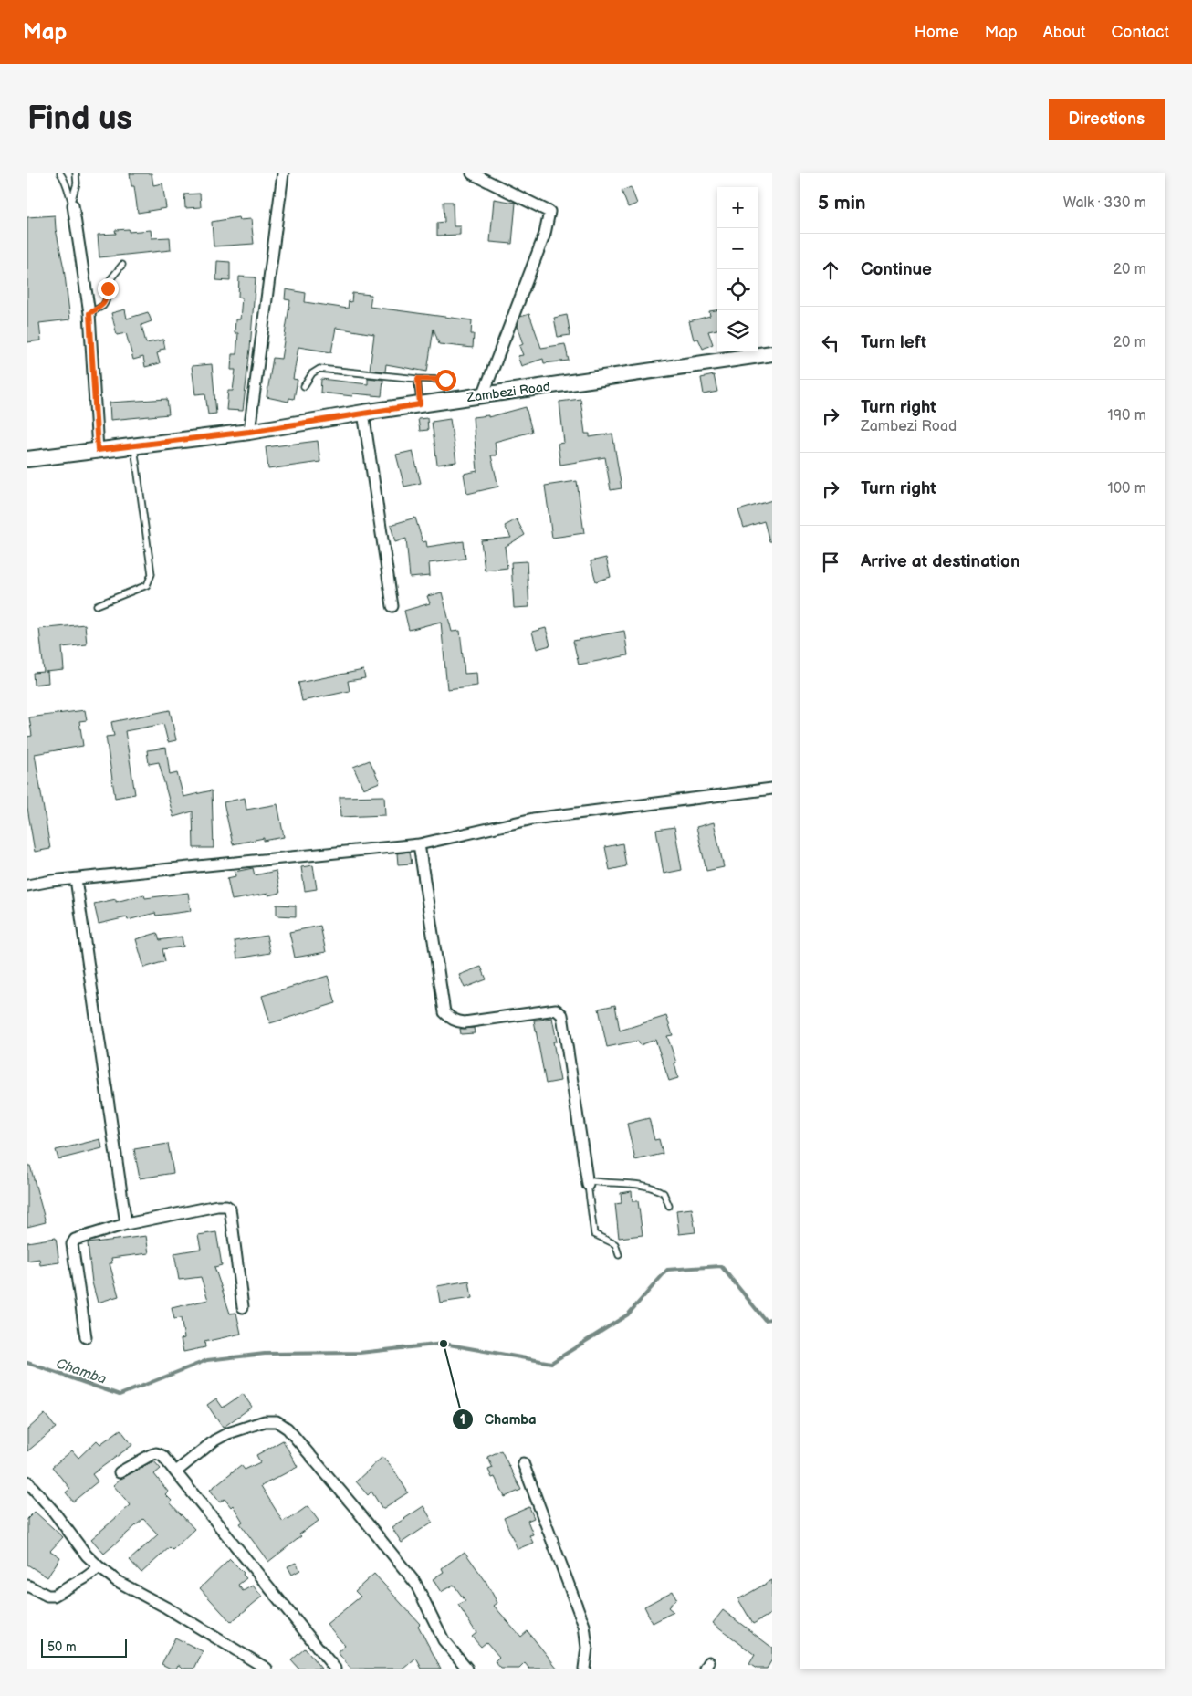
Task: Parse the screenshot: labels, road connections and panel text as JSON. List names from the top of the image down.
{
  "streets": {
    "main road": ["Zambezi Road"]
  },
  "water": ["Chamba"],
  "places": ["Chamba"],
  "scale_bar": "50 m",
  "page": {
    "header": "Map",
    "nav": [
      "Home",
      "Map",
      "About",
      "Contact"
    ],
    "buttons": "Directions",
    "title": "Find us",
    "heading": ["5 min", "Walk · 330 m"],
    "map_buttons": ["+", "−"],
    "list": [
      ["Continue", "20 m"],
      ["Turn left", "20 m"],
      ["Turn right", "Zambezi Road", "190 m"],
      ["Turn right", "100 m"],
      "Arrive at destination"
    ],
    "scale": "50 m"
  }
}
